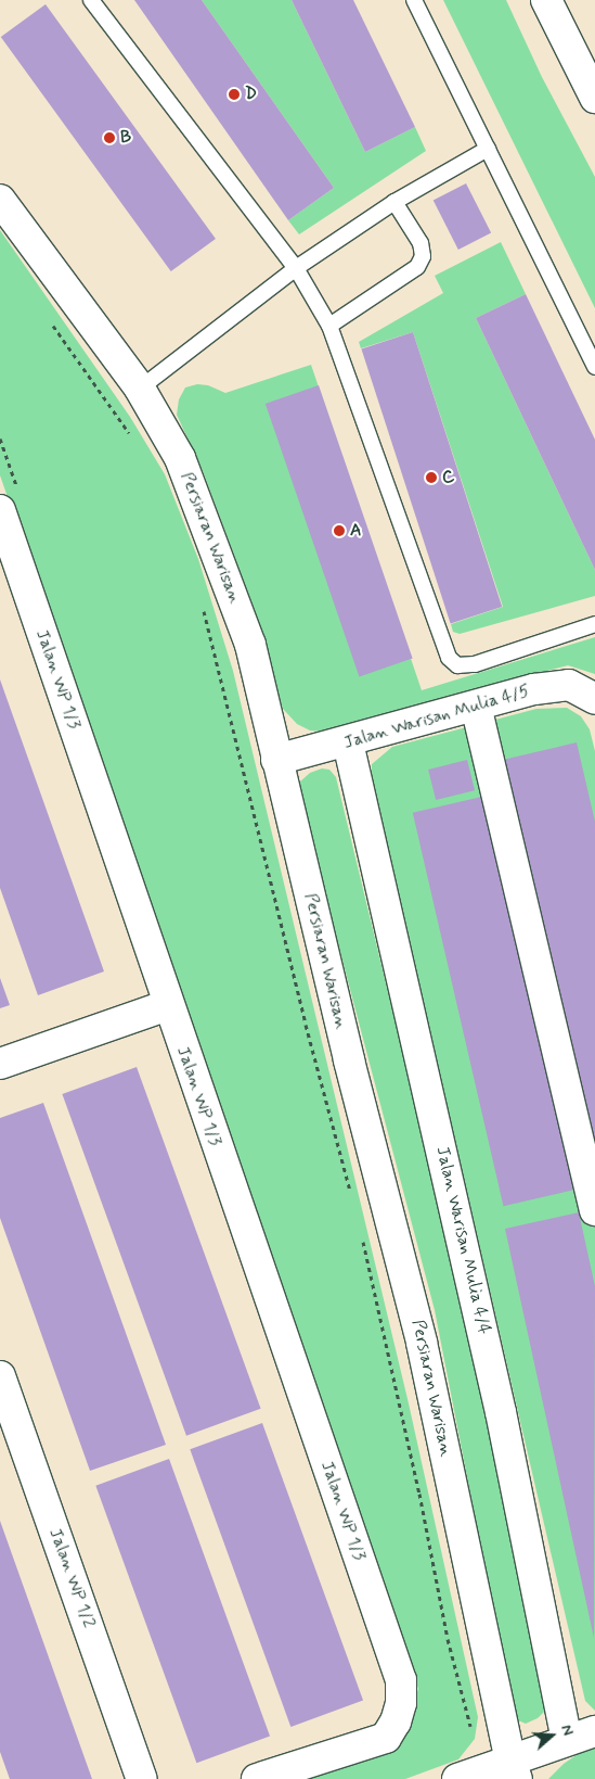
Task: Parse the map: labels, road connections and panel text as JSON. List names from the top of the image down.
{
  "streets": {
    "street": [
      "Persiaran Warisan",
      "Jalan WP 1/3",
      "Jalan Warisan Mulia 4/5",
      "Jalan Warisan Mulia 4/4",
      "Jalan WP 1/2"
    ]
  },
  "crossings": [
    ["Persiaran Warisan", "Jalan Warisan Mulia 4/5"],
    ["Jalan Warisan Mulia 4/5", "Jalan Warisan Mulia 4/4"]
  ],
  "places": [
    "D",
    "B",
    "C",
    "A"
  ],
  "north": "right"
}
